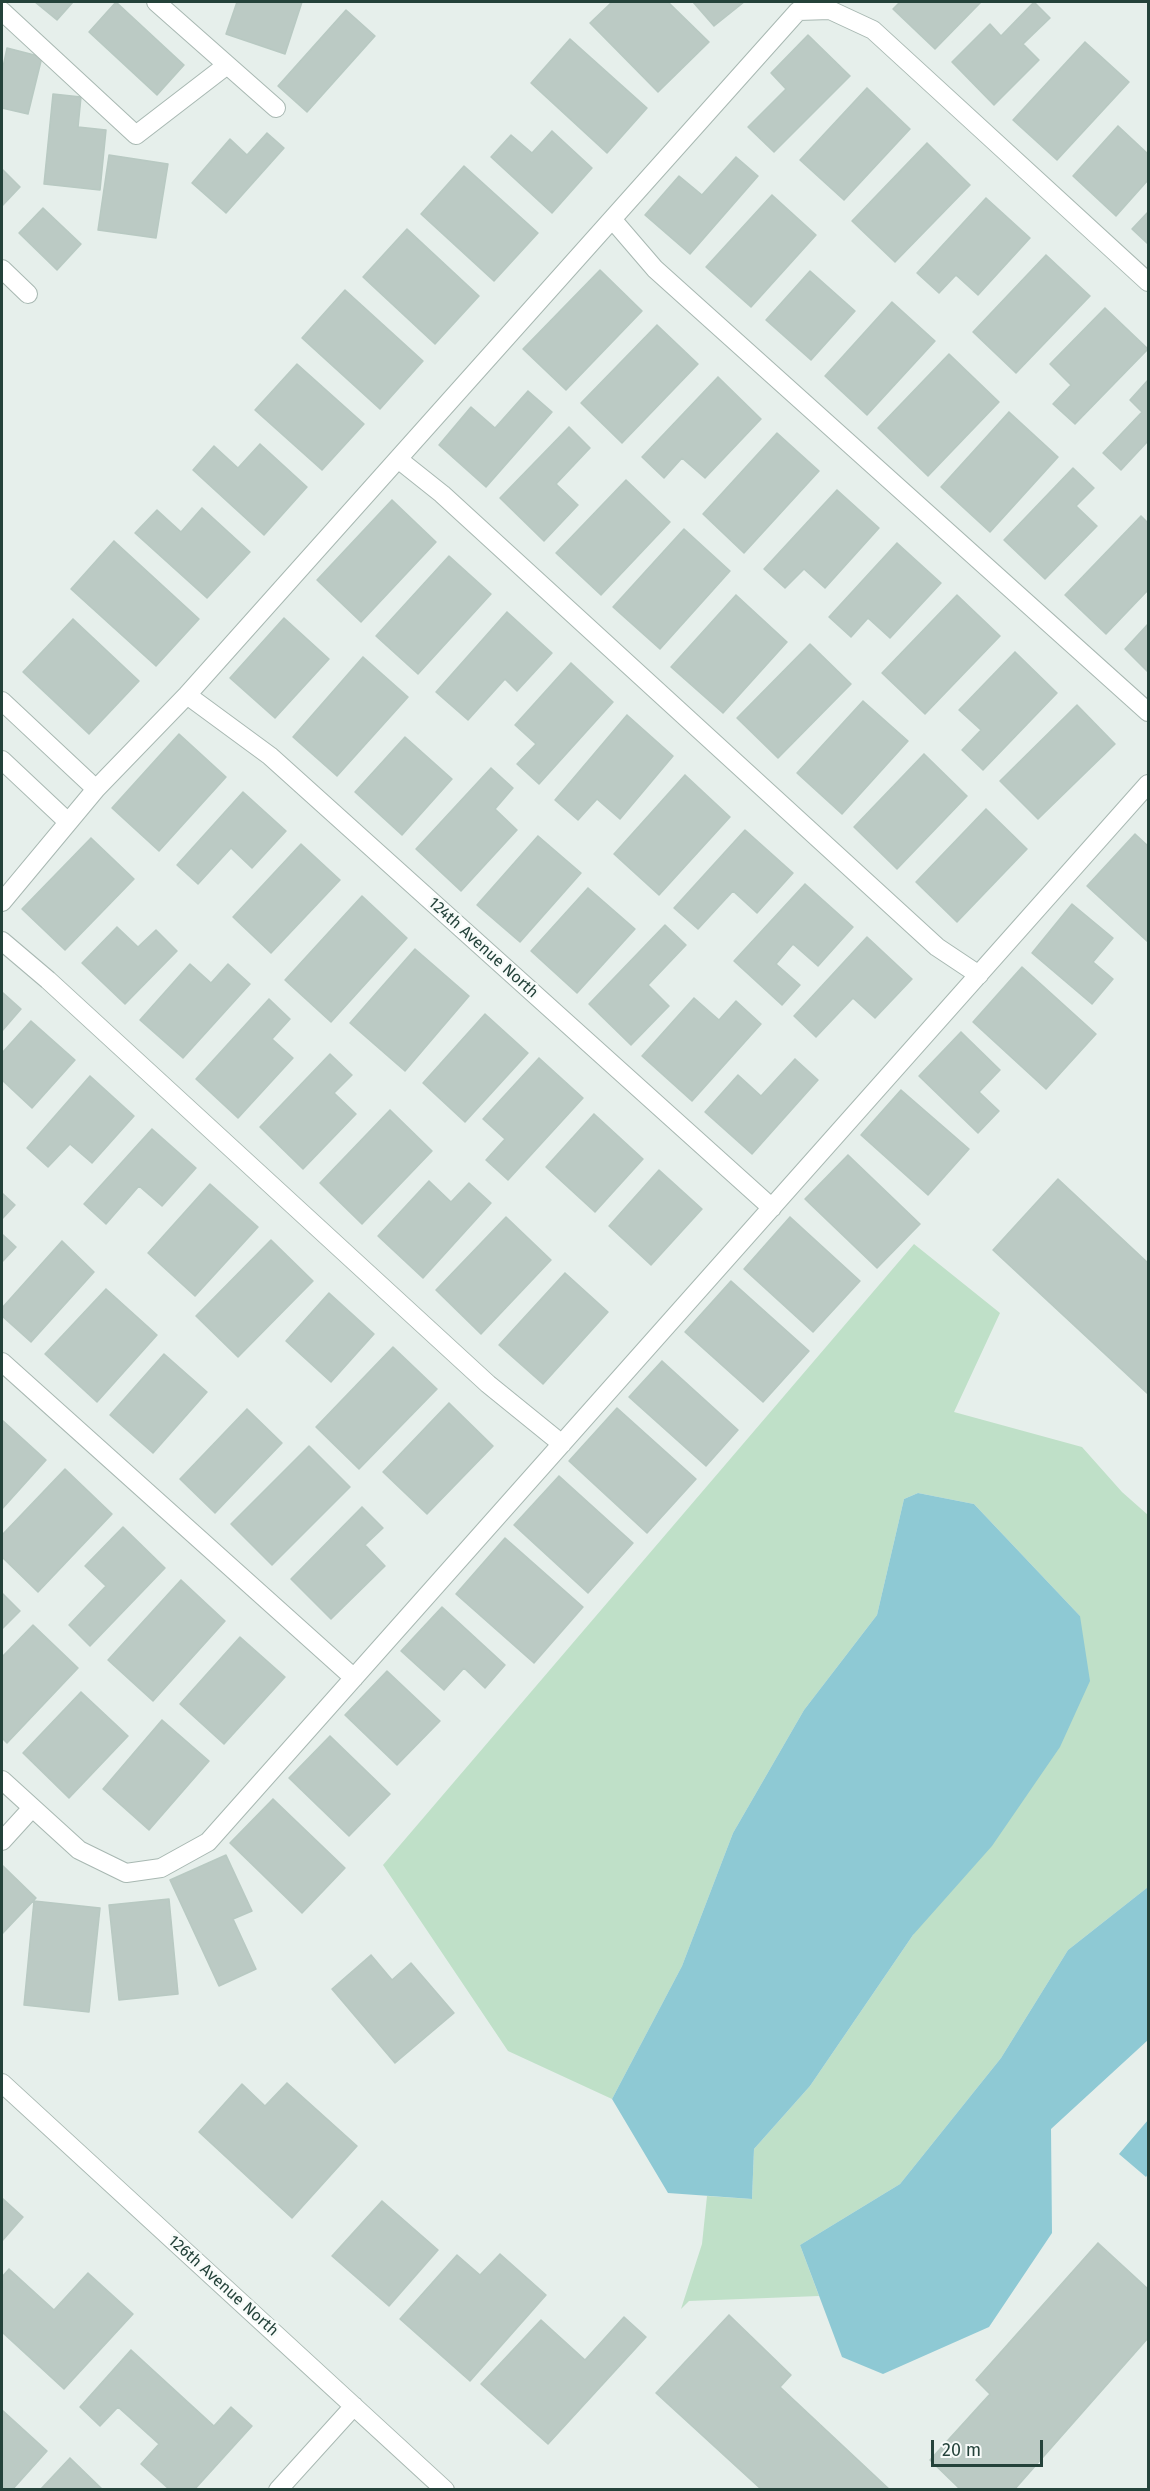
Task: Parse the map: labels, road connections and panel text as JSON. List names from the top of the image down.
{
  "streets": {
    "street": ["124th Avenue North", "126th Avenue North"]
  },
  "scale_bar": "20 m"
}
